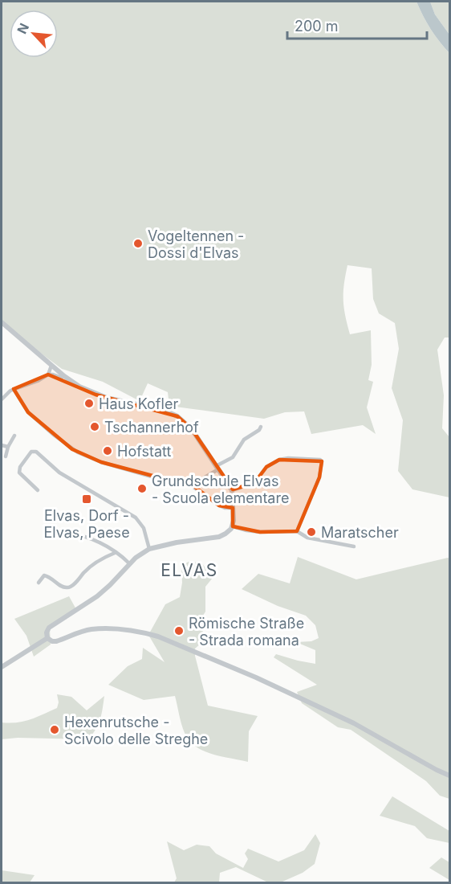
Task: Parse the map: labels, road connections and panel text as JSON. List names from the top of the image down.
{
  "districts": ["ELVAS"],
  "places": {
    "other": [
      "Vogeltennen - Dossi d'Elvas",
      "Haus Kofler",
      "Tschannerhof",
      "Hofstatt",
      "Grundschule Elvas - Scuola elementare",
      "Maratscher",
      "Römische Straße - Strada romana",
      "Hexenrutsche - Scivolo delle Streghe"
    ],
    "transit": ["Elvas, Dorf - Elvas, Paese"]
  },
  "scale_bar": "200 m",
  "north": "top left"
}
